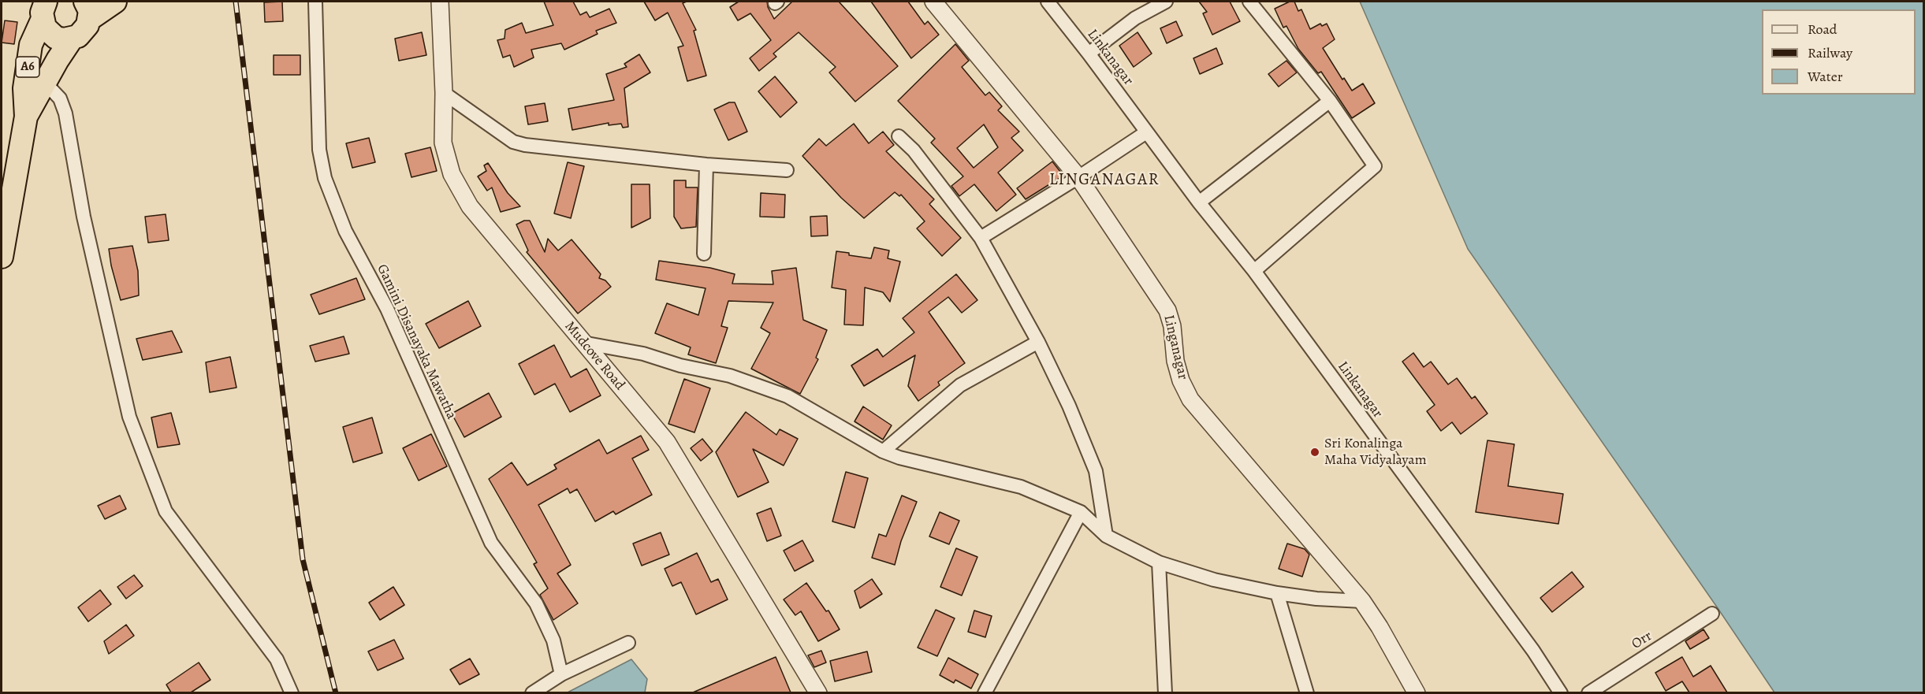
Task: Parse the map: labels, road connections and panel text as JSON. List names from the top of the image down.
{
  "streets": {
    "highway": ["A6"],
    "street": [
      "Linkanagar",
      "Gamini Disanayaka Mawatha",
      "Linganagar",
      "Mudcove Road",
      "Orr"
    ]
  },
  "districts": ["LINGANAGAR"],
  "places": ["Sri Konalinga Maha Vidyalayam"],
  "legend": ["Road", "Railway", "Water"]
}
